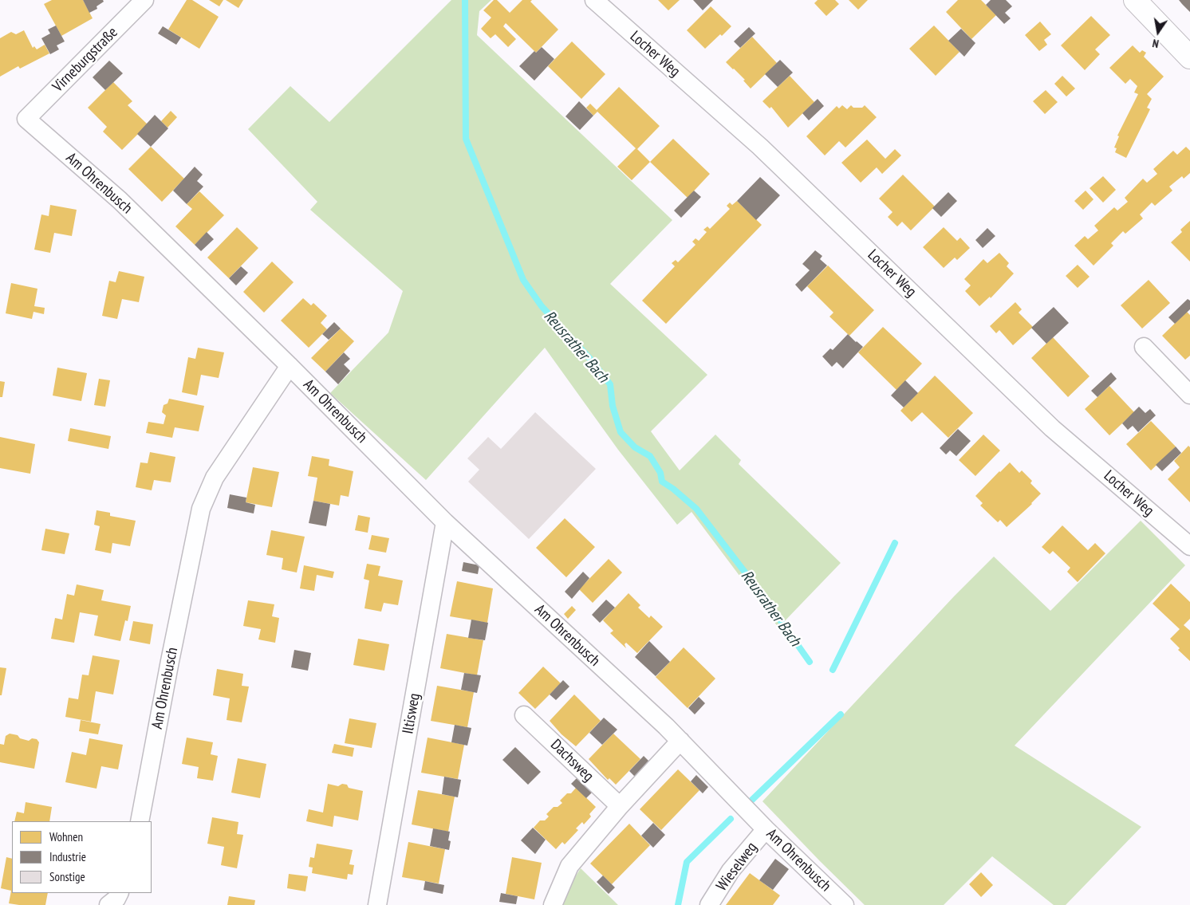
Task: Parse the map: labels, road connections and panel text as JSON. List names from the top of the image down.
{
  "streets": {
    "street": [
      "Locher Weg",
      "Virneburgstraße",
      "Am Ohrenbusch",
      "Iltisweg",
      "Dachsweg",
      "Wieselweg"
    ]
  },
  "crossings": [
    ["Virneburgstraße", "Am Ohrenbusch"],
    ["Am Ohrenbusch", "Iltisweg"],
    ["Am Ohrenbusch", "Wieselweg"]
  ],
  "water": ["Reusrather Bach"],
  "legend": ["Wohnen", "Industrie", "Sonstige"],
  "north": "bottom"
}
